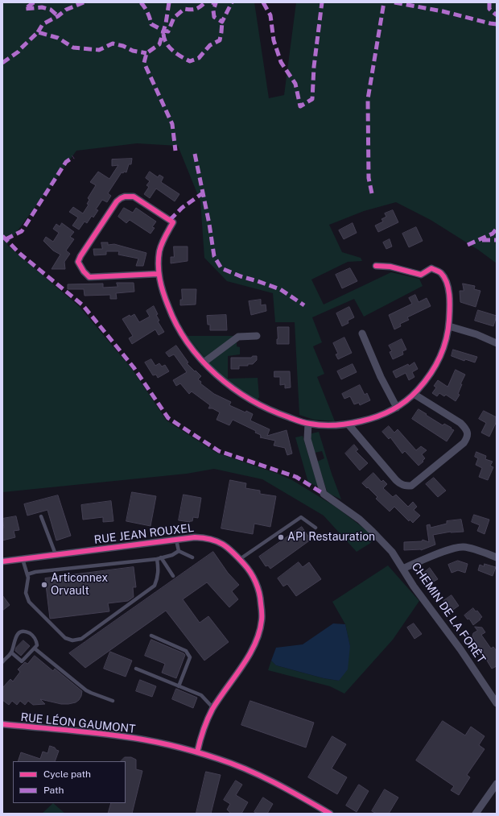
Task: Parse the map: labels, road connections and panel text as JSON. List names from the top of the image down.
{
  "streets": {
    "street": ["RUE JEAN ROUXEL", "CHEMIN DE LA FORÊT", "RUE LÉON GAUMONT"]
  },
  "crossings": [
    ["RUE JEAN ROUXEL", "RUE LÉON GAUMONT"]
  ],
  "places": ["API Restauration", "Articonnex Orvault"],
  "legend": ["Cycle path", "Path"]
}
